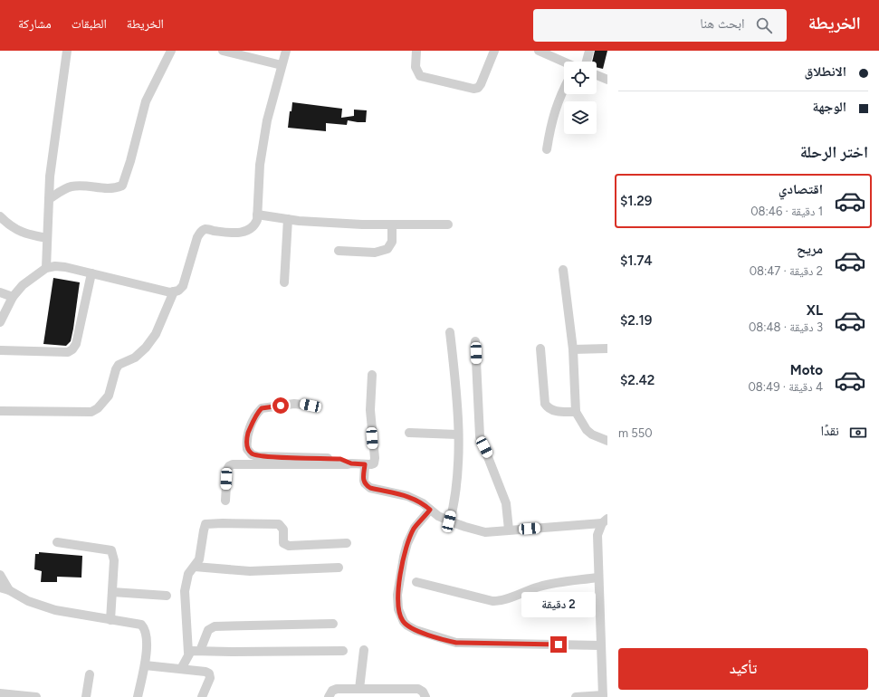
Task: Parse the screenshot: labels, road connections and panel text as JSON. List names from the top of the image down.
{
  "page": {
    "header": "الخريطة",
    "search": "ابحث هنا",
    "nav": ["الخريطة", "الطبقات", "مشاركة"],
    "banner": ["الانطلاق", "الوجهة"],
    "heading": "اختر الرحلة",
    "list": [
      {
        "name": "اقتصادي",
        "note": "1 دقيقة · 08:46",
        "value": "$1.29"
      },
      {
        "name": "مريح",
        "note": "2 دقيقة · 08:47",
        "value": "$1.74"
      },
      {
        "name": "XL",
        "note": "3 دقيقة · 08:48",
        "value": "$2.19"
      },
      {
        "name": "Moto",
        "note": "4 دقيقة · 08:49",
        "value": "$2.42"
      }
    ],
    "pay": ["نقدًا", "550 m"],
    "bubble": "2 دقيقة",
    "buttons": "تأكيد"
  }
}
